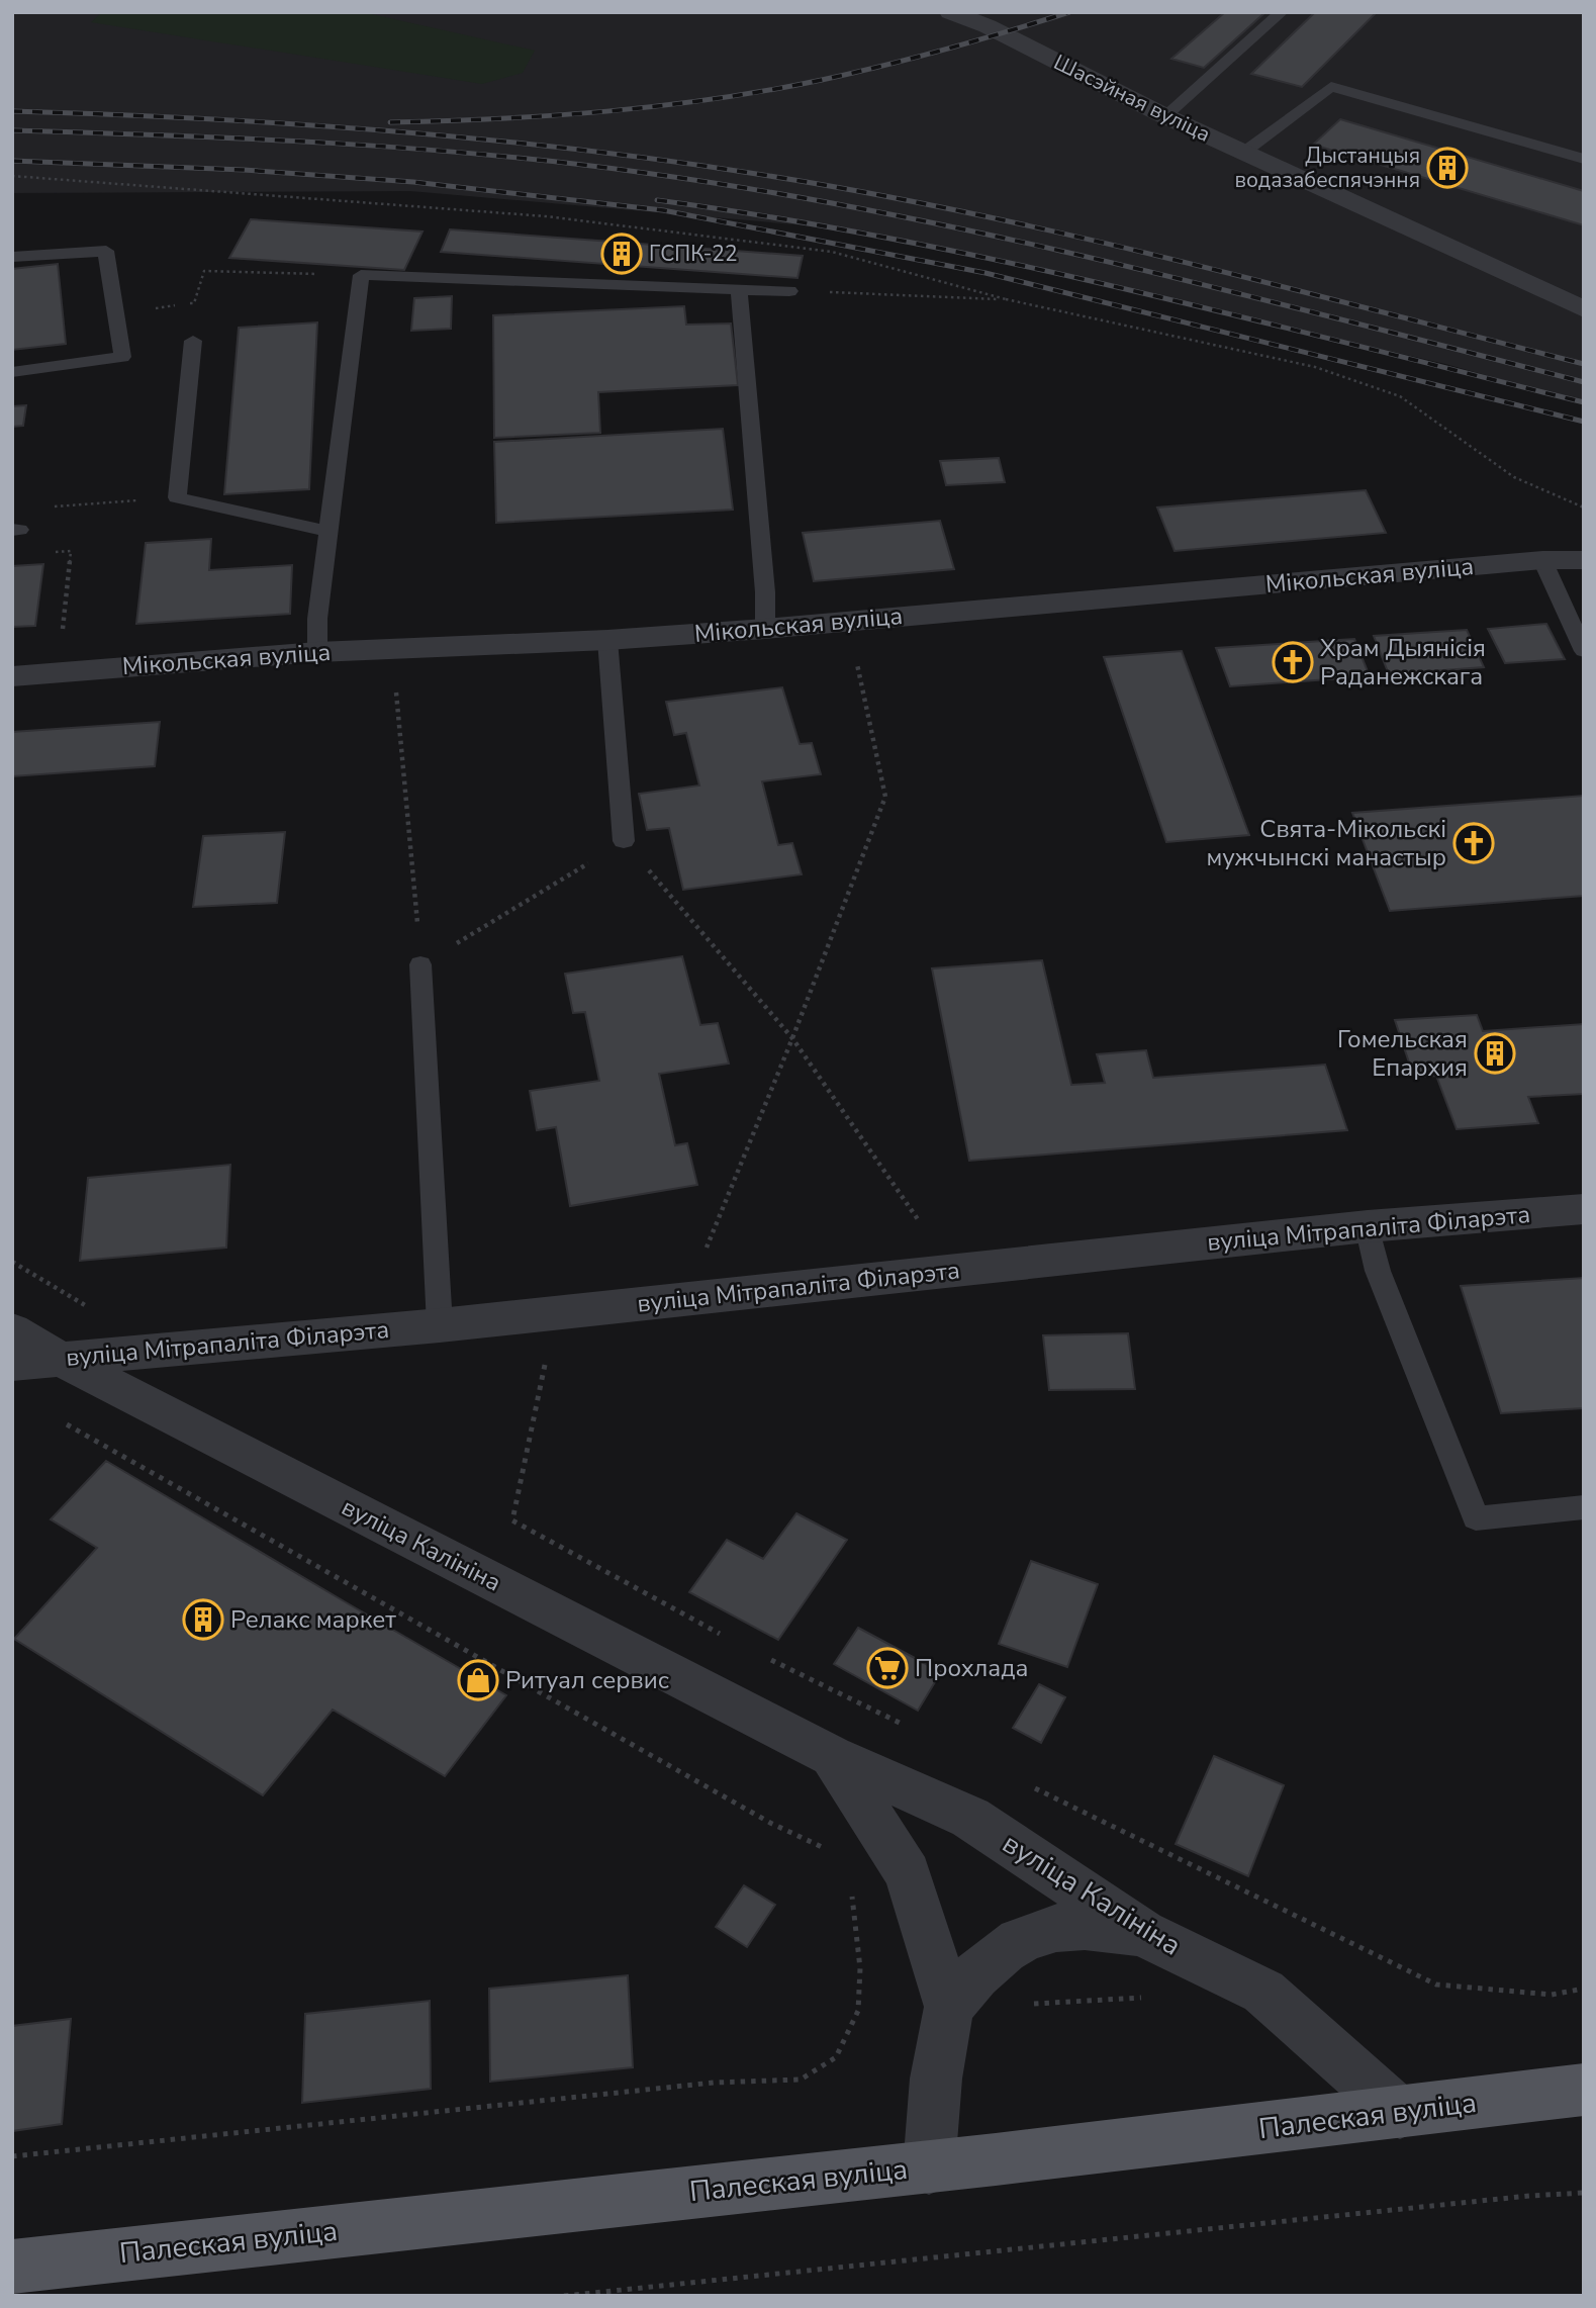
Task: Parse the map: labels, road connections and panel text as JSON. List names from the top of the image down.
{
  "streets": {
    "main road": ["Палеская вуліца"],
    "street": [
      "Шасэйная вуліца",
      "Мікольская вуліца",
      "вуліца Мітрапаліта Філарэта",
      "вуліца Калініна"
    ]
  },
  "crossings": [
    ["вуліца Мітрапаліта Філарэта", "вуліца Калініна"],
    ["вуліца Калініна", "Палеская вуліца"]
  ],
  "places": {
    "building": [
      "Дыстанцыя водазабеспячэння",
      "ГСПК-22",
      "Гомельская Епархия",
      "Релакс маркет"
    ],
    "church": ["Храм Дыянісія Раданежскага", "Свята-Мікольскі мужчынскі манастыр"],
    "supermarket": ["Прохлада"],
    "shop": ["Ритуал сервис"]
  }
}
